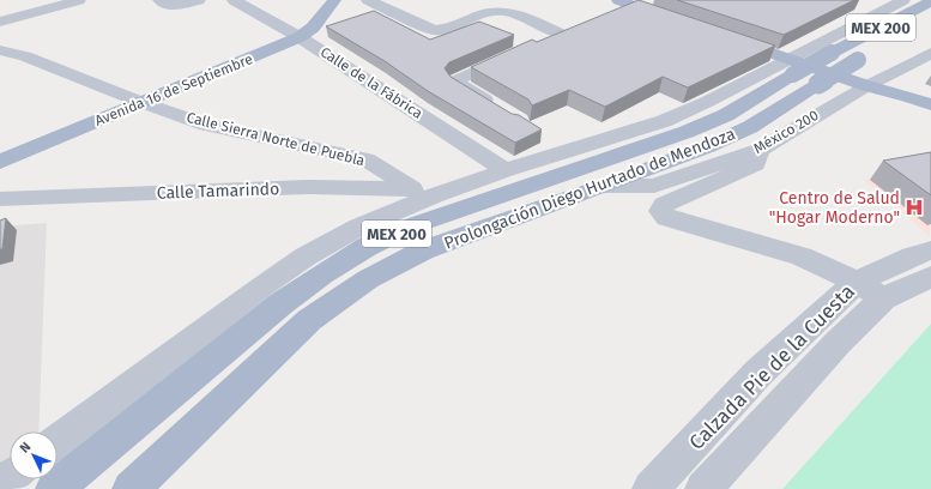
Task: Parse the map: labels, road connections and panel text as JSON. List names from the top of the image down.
{
  "streets": {
    "main road": ["MEX 200", "Avenida 16 de Septiembre", "Prolongación Diego Hurtado de Mendoza"],
    "street": [
      "Calle de la Fábrica",
      "México 200",
      "Calle Sierra Norte de Puebla",
      "Calle Tamarindo",
      "Calzada Pie de la Cuesta"
    ]
  },
  "crossings": [
    ["Calle de la Fábrica", "Avenida 16 de Septiembre"],
    ["Avenida 16 de Septiembre", "Calle Sierra Norte de Puebla"],
    ["México 200", "Prolongación Diego Hurtado de Mendoza"],
    ["Calle Sierra Norte de Puebla", "Calle Tamarindo"]
  ],
  "places": {
    "hospital": ["Centro de Salud \"Hogar Moderno\""]
  },
  "north": "top left"
}
